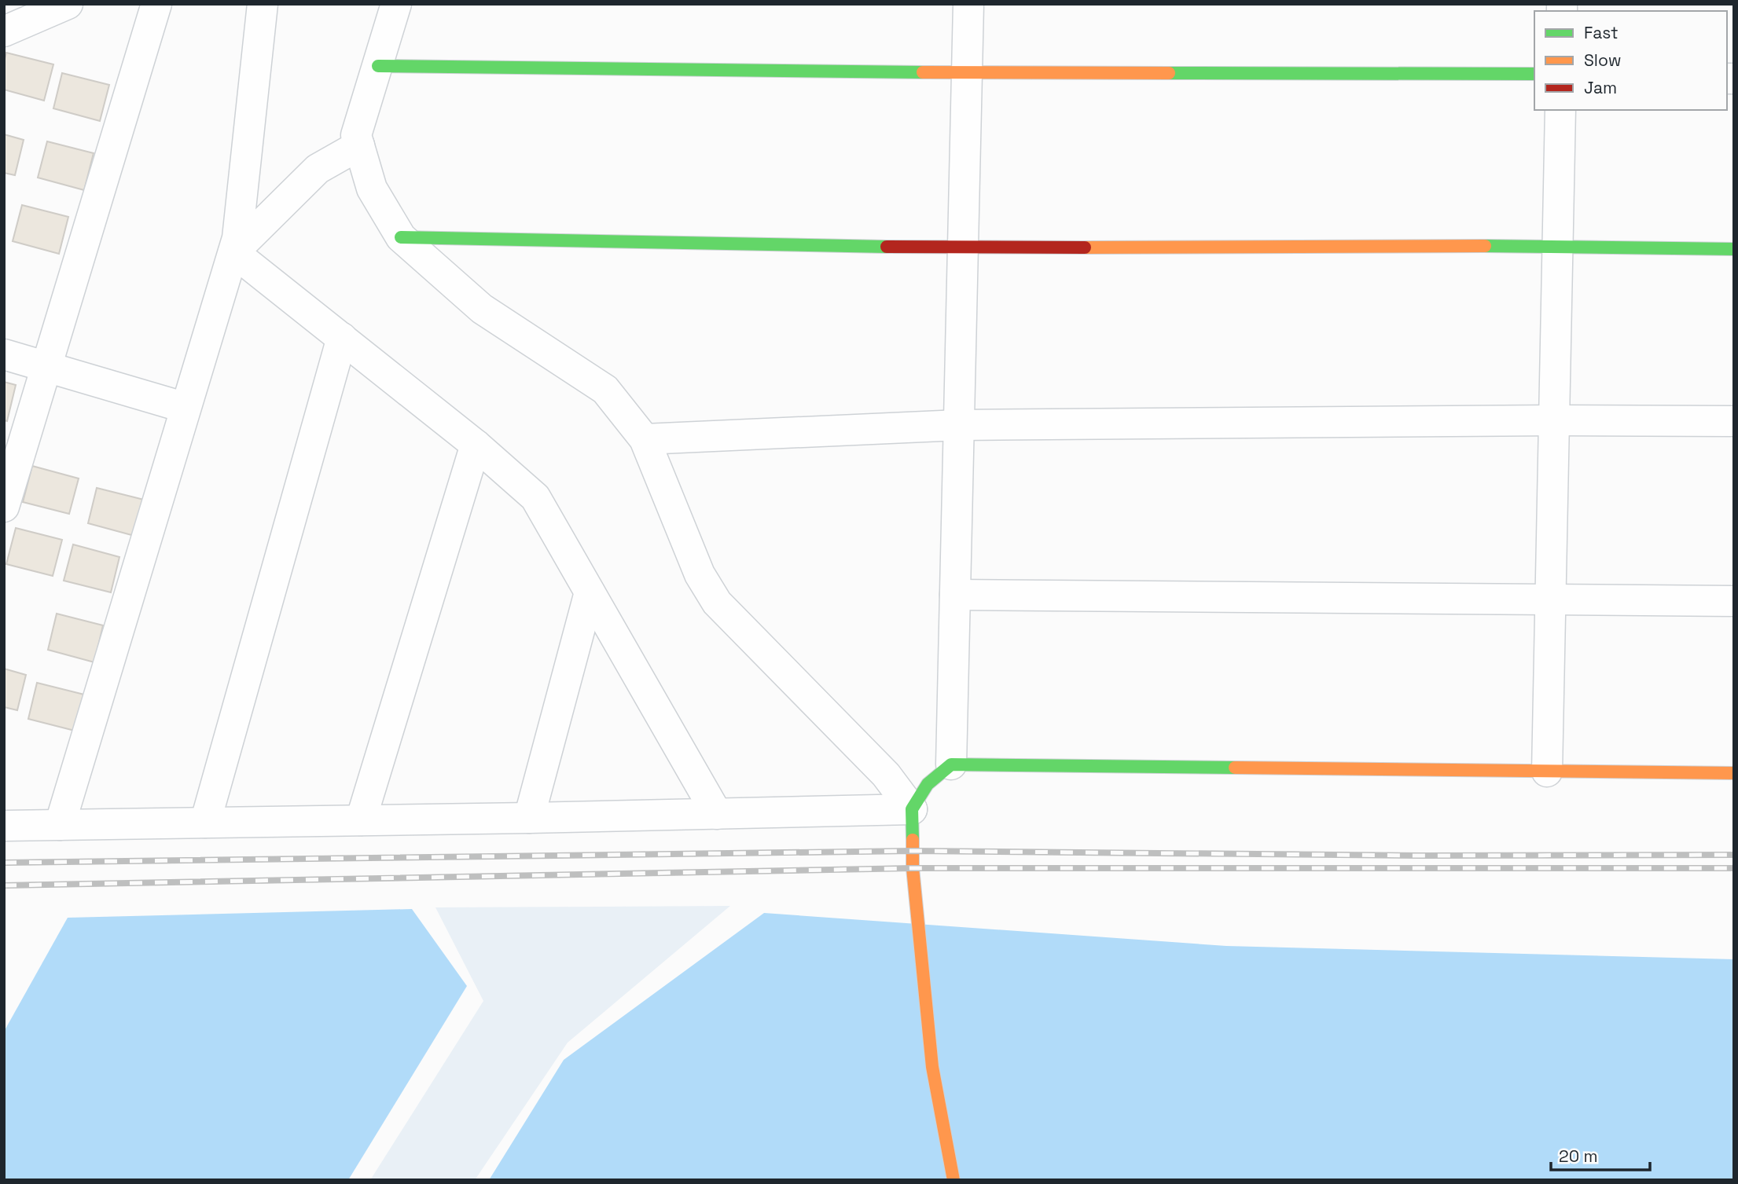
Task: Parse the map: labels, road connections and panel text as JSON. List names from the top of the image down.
{
  "legend": ["Fast", "Slow", "Jam"],
  "scale_bar": "20 m"
}
